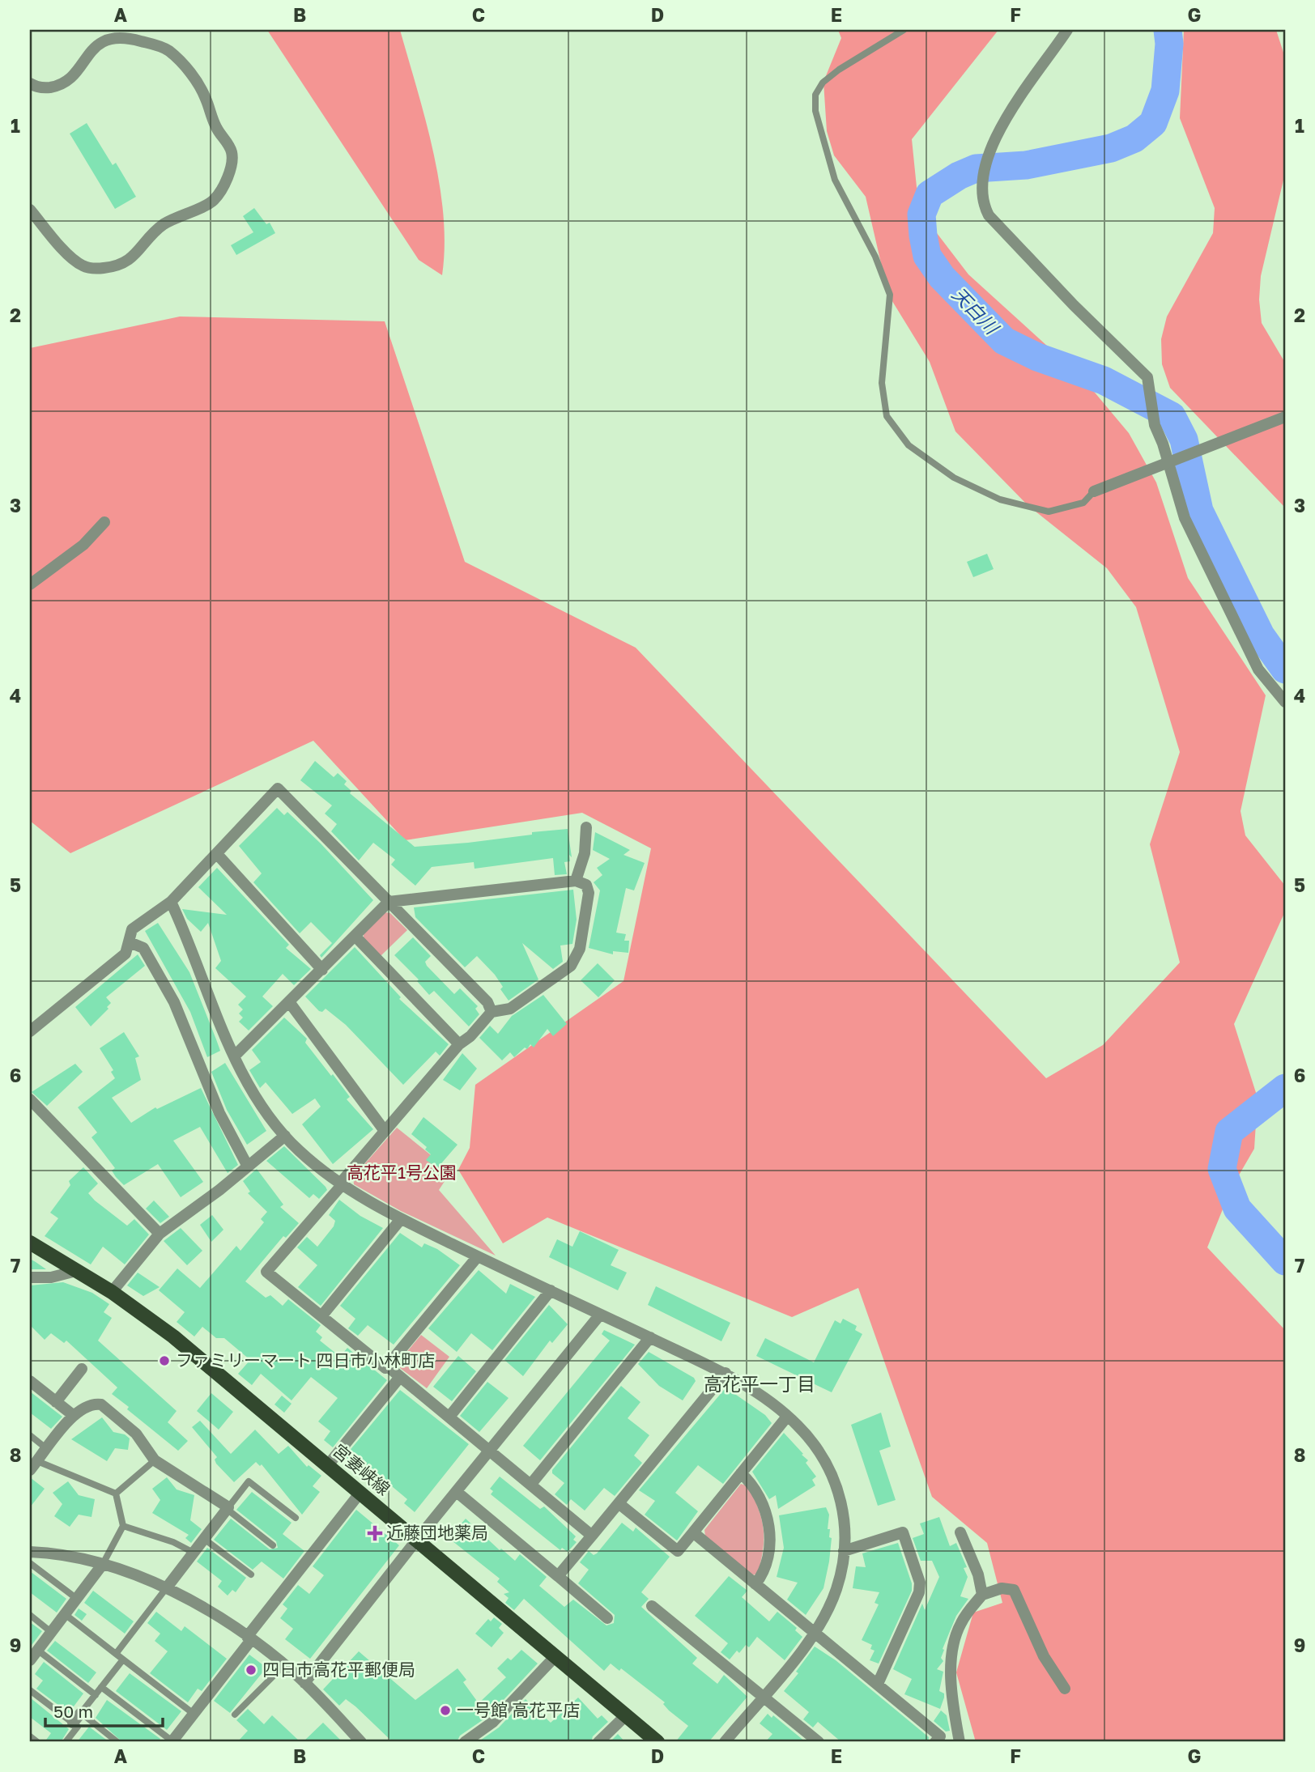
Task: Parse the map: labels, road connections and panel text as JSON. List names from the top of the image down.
{
  "streets": {
    "main road": ["宮妻峡線"]
  },
  "districts": ["高花平一丁目"],
  "water": ["天白川"],
  "parks": ["高花平1号公園"],
  "places": {
    "other": ["ファミリーマート 四日市小林町店", "四日市高花平郵便局", "一号館 高花平店"],
    "health": ["近藤団地薬局"]
  },
  "scale_bar": "50 m",
  "grid": {
    "columns": [
      "A",
      "B",
      "C",
      "D",
      "E",
      "F",
      "G"
    ],
    "rows": [
      "1",
      "2",
      "3",
      "4",
      "5",
      "6",
      "7",
      "8",
      "9"
    ]
  }
}
